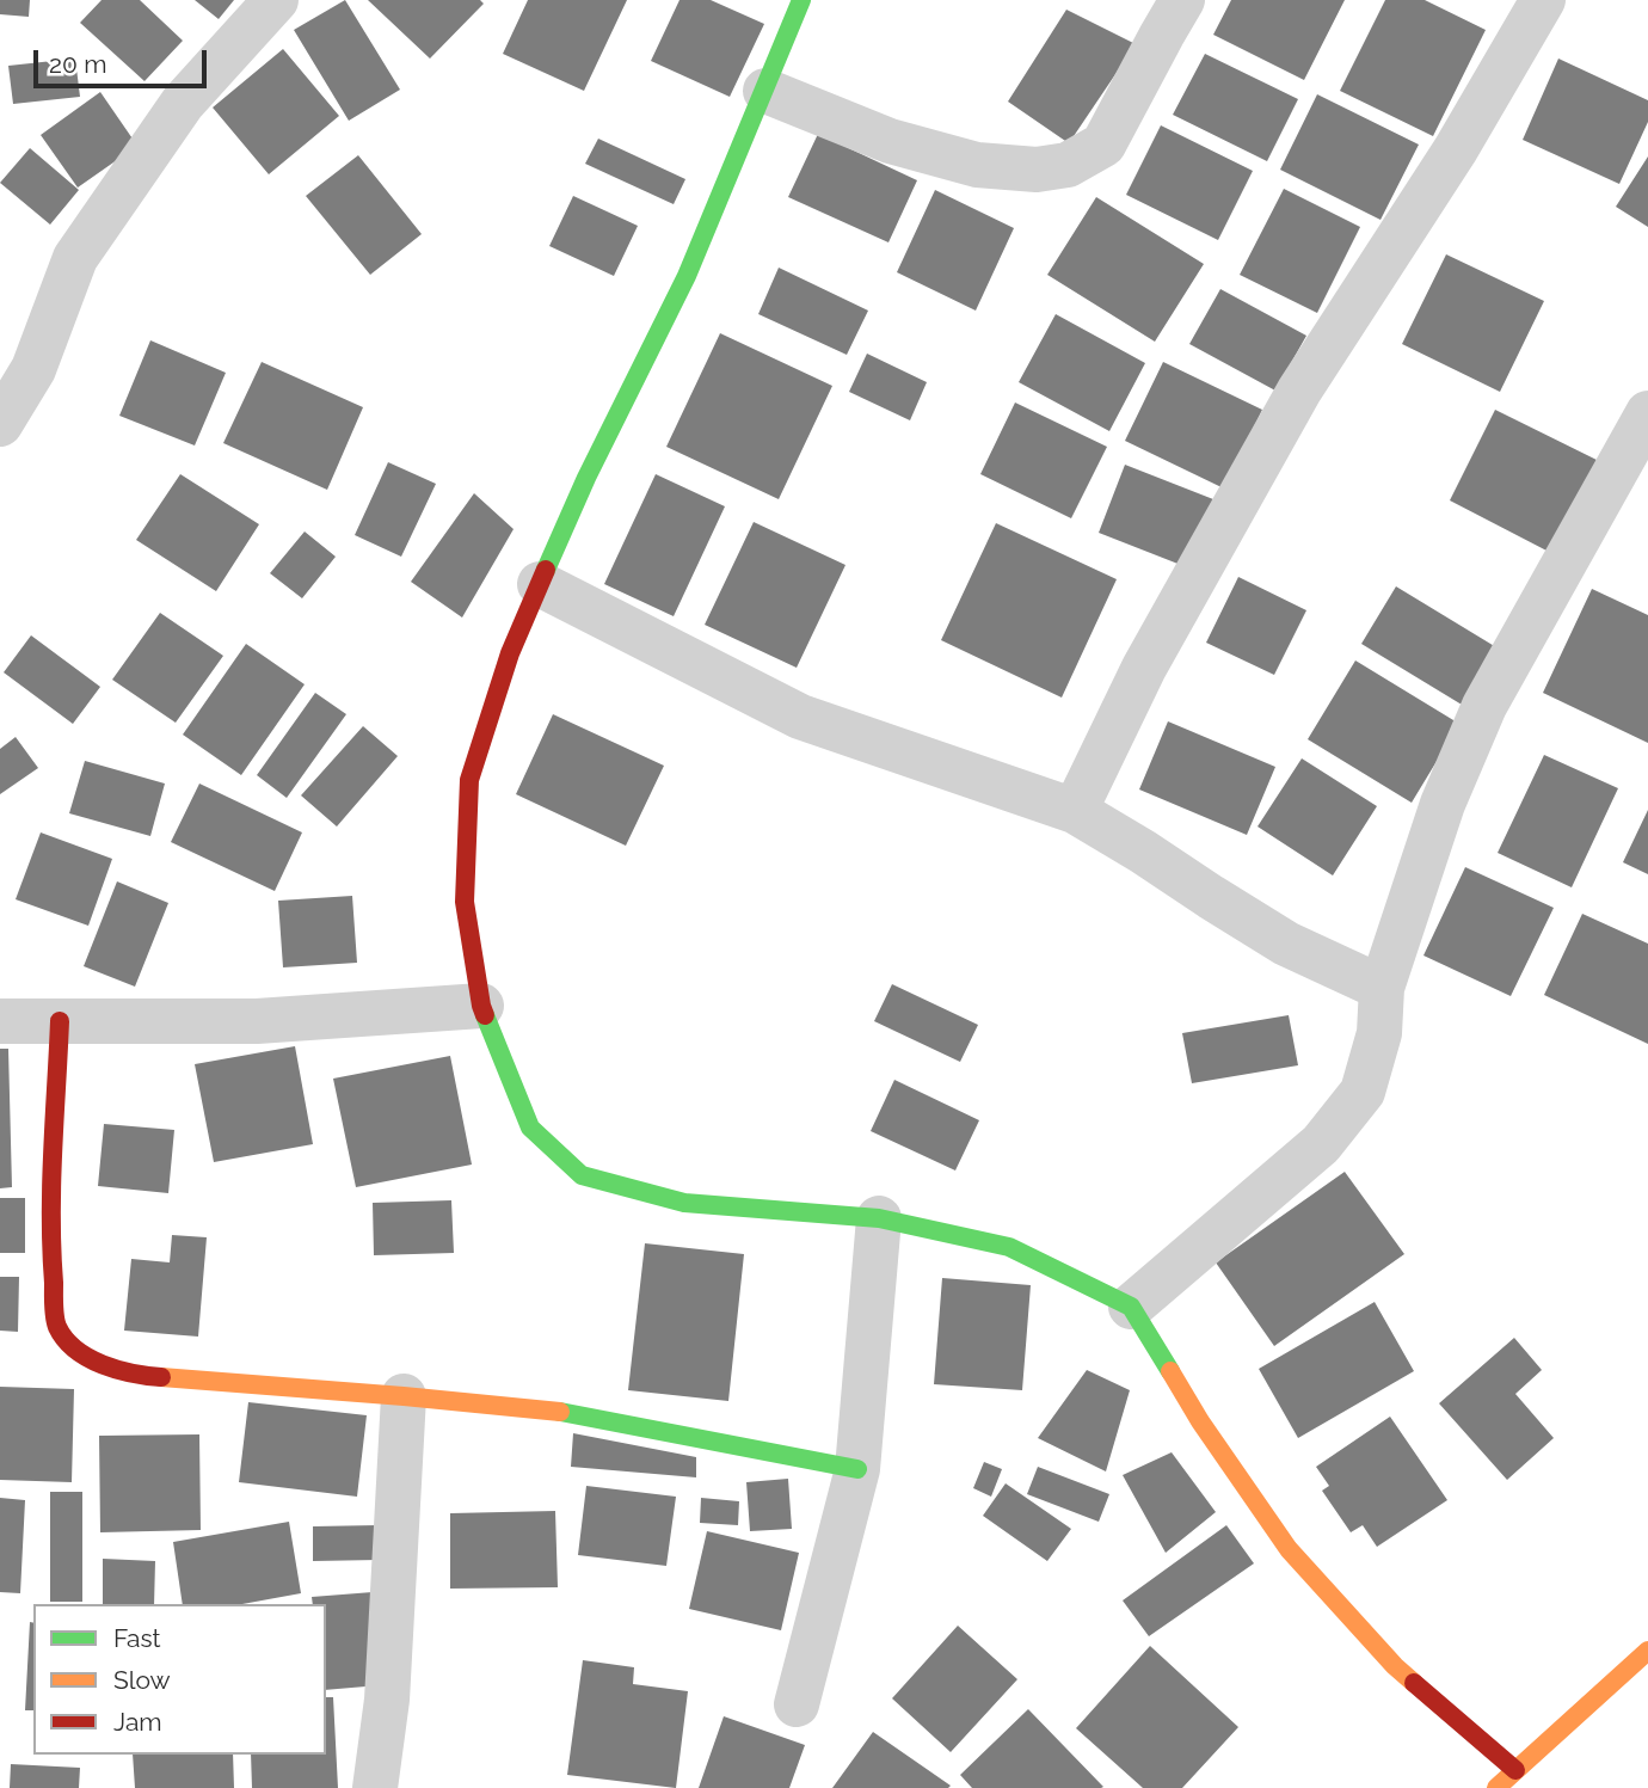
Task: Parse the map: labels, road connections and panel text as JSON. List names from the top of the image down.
{
  "legend": ["Fast", "Slow", "Jam"],
  "scale_bar": "20 m"
}
